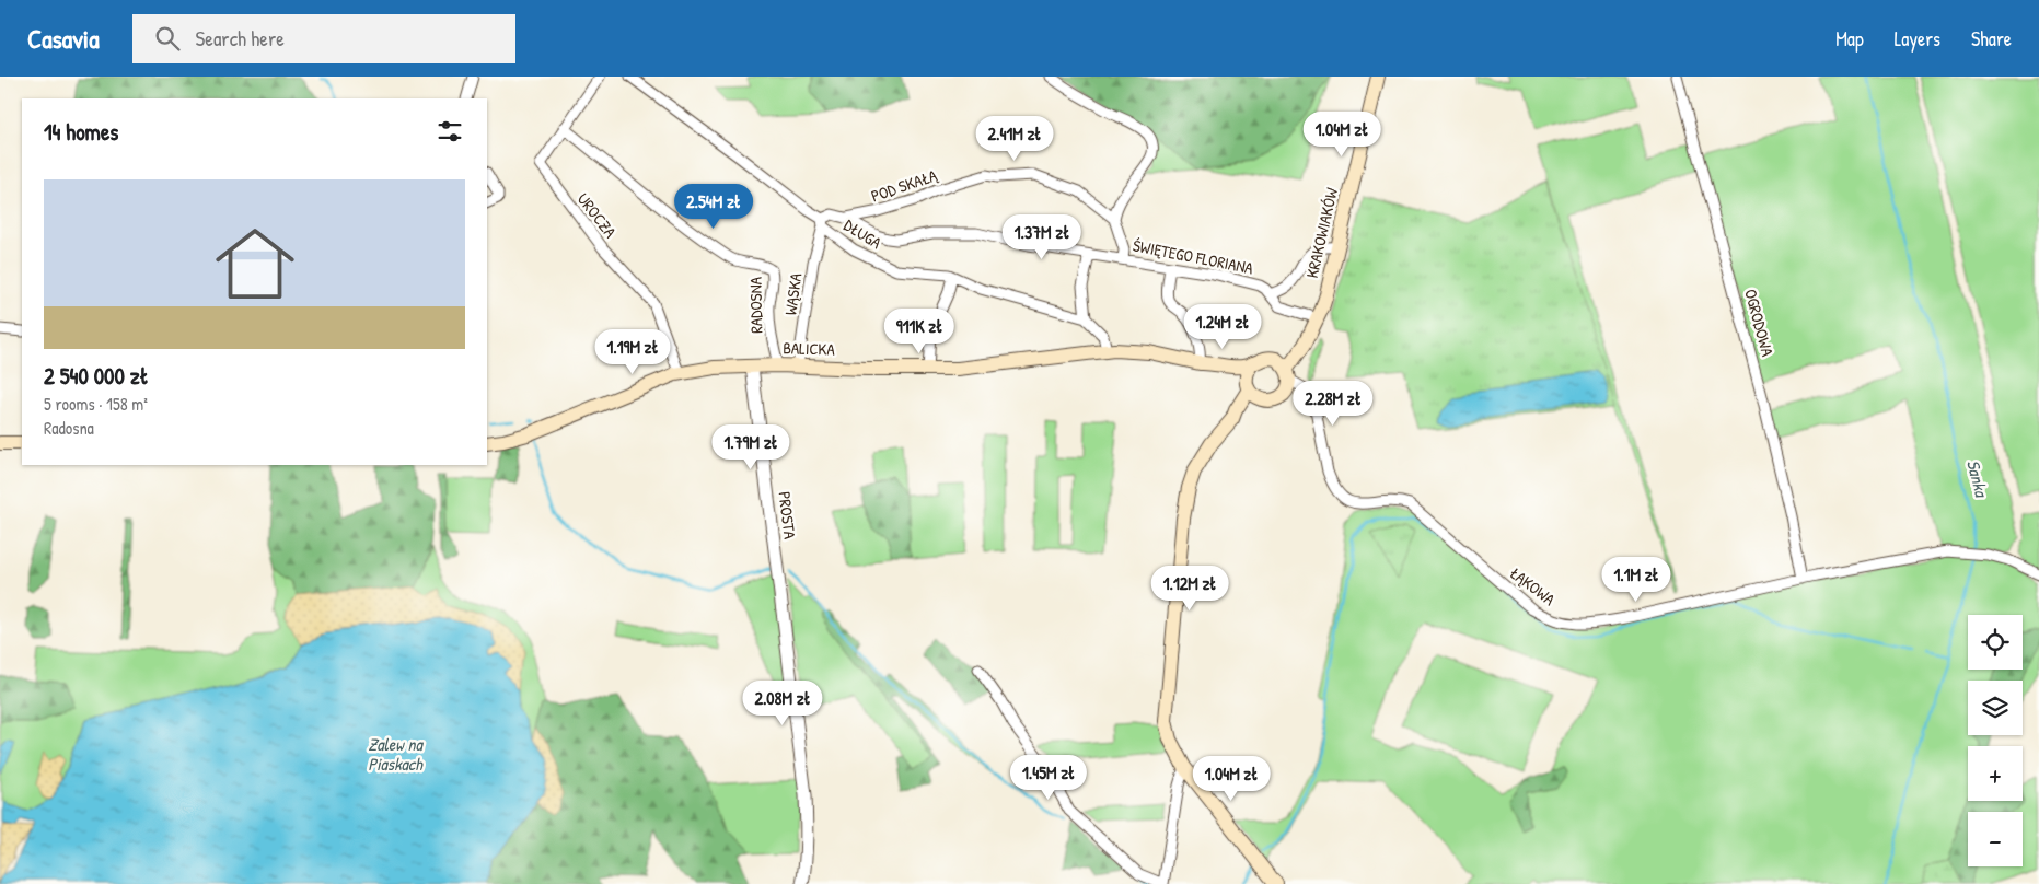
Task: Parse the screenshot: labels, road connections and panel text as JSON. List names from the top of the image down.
{
  "streets": {
    "main road": ["KRAKOWIAKÓW", "BALICKA"],
    "street": [
      "POD SKAŁĄ",
      "UROCZA",
      "DŁUGA",
      "ŚWIĘTEGO FLORIANA",
      "WĄSKA",
      "RADOSNA",
      "OGRODOWA",
      "PROSTA",
      "ŁĄKOWA"
    ]
  },
  "crossings": [
    ["POD SKAŁĄ", "ŚWIĘTEGO FLORIANA"],
    ["UROCZA", "RADOSNA"],
    ["UROCZA", "BALICKA"],
    ["KRAKOWIAKÓW", "ŚWIĘTEGO FLORIANA"],
    ["KRAKOWIAKÓW", "BALICKA"],
    ["KRAKOWIAKÓW", "ŁĄKOWA"],
    ["DŁUGA", "WĄSKA"],
    ["WĄSKA", "BALICKA"],
    ["RADOSNA", "BALICKA"],
    ["OGRODOWA", "ŁĄKOWA"],
    ["BALICKA", "PROSTA"],
    ["BALICKA", "ŁĄKOWA"]
  ],
  "water": ["Sanka", "Zalew na Piaskach"],
  "page": {
    "header": "Casavia",
    "search": "Search here",
    "nav": ["Map", "Layers", "Share"],
    "heading": "14 homes",
    "price": [
      "1.04M zł",
      "2.41M zł",
      "2.54M zł",
      "1.37M zł",
      "1.24M zł",
      "911K zł",
      "1.19M zł",
      "2.28M zł",
      "1.79M zł",
      "1.1M zł",
      "1.12M zł",
      "2.08M zł",
      "1.45M zł",
      "1.04M zł"
    ],
    "list": [
      {
        "name": "2 540 000 zł",
        "note": "5 rooms · 158 m² · Radosna"
      }
    ],
    "map_buttons": ["+", "−"]
  }
}
